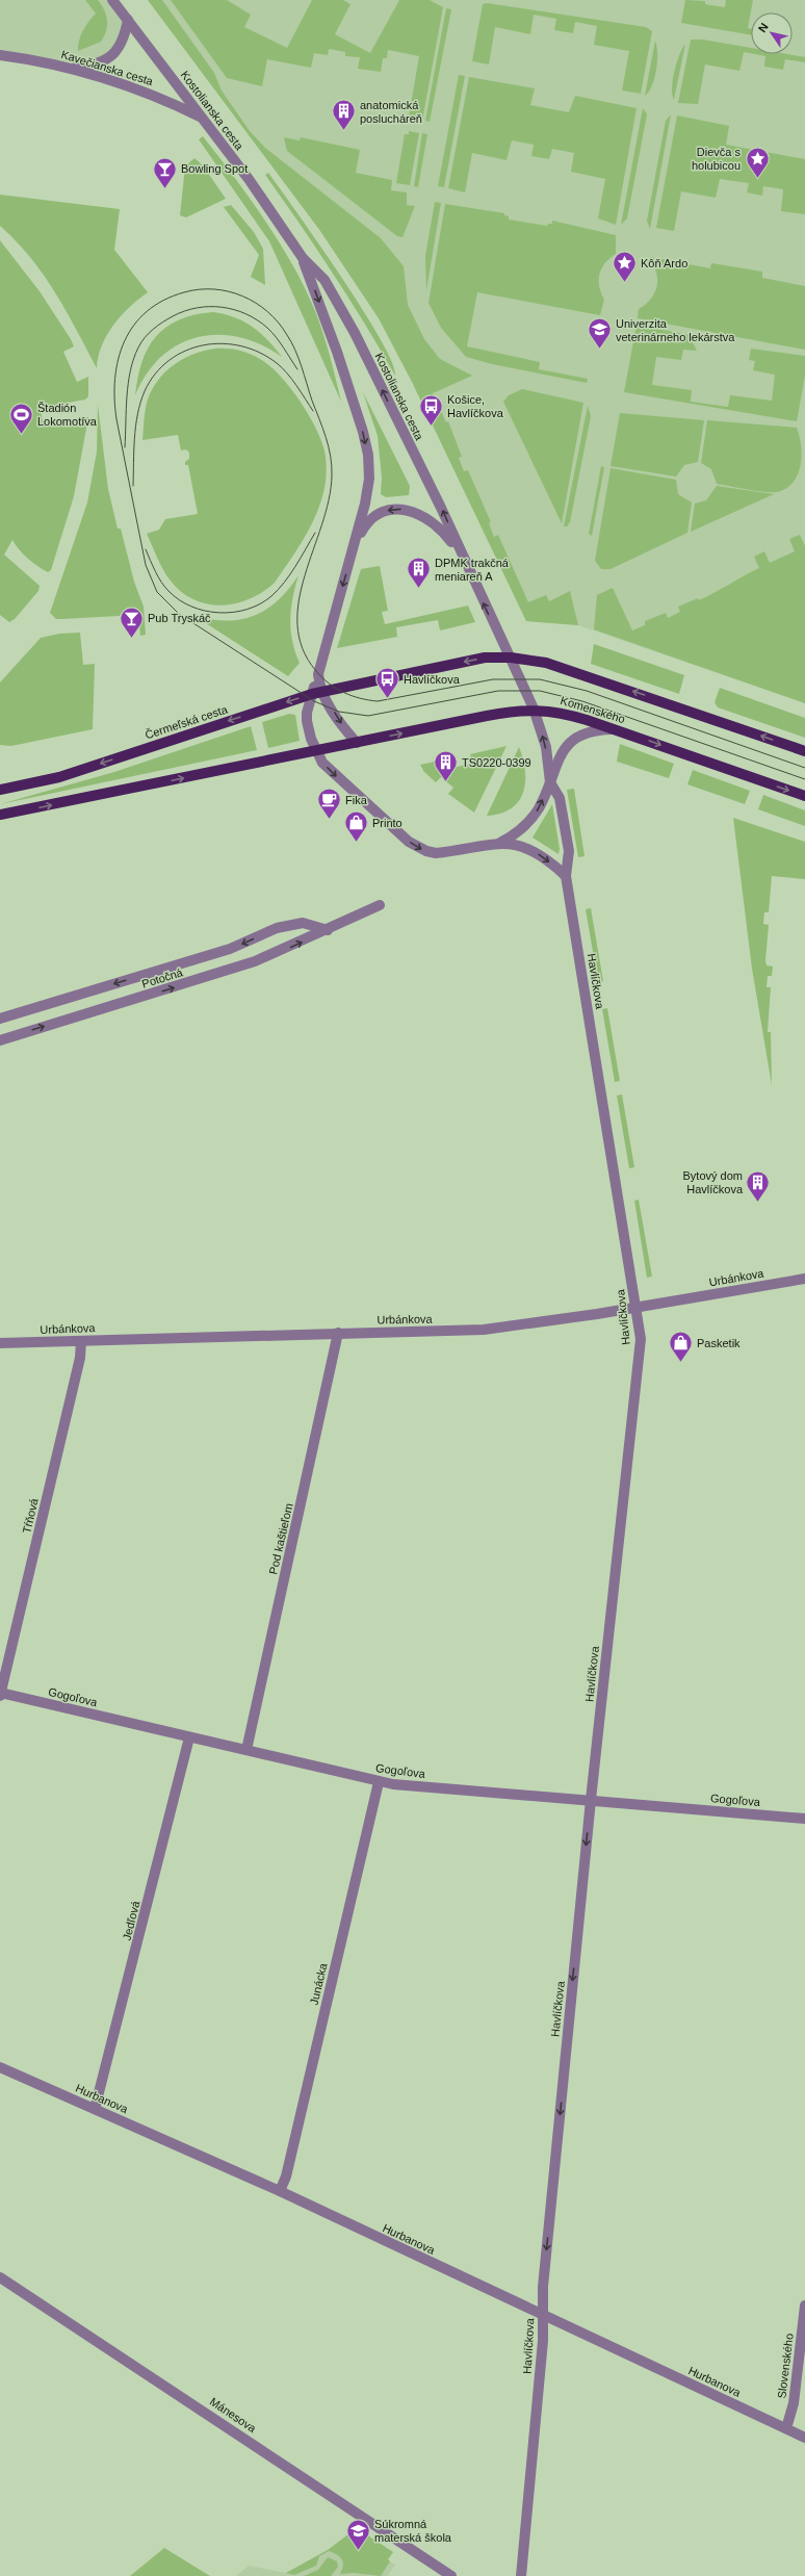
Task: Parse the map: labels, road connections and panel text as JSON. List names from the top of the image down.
{
  "streets": {
    "main road": ["Komenského", "Čermeľská cesta"],
    "street": [
      "Kavečianska cesta",
      "Kostolianska cesta",
      "Potočná",
      "Havlíčkova",
      "Urbánkova",
      "Tŕňová",
      "Pod kaštieľom",
      "Gogoľova",
      "Jedľová",
      "Junácka",
      "Hurbanova",
      "Slovenského",
      "Mánesova"
    ]
  },
  "crossings": [
    ["Kavečianska cesta", "Kostolianska cesta"],
    ["Kostolianska cesta", "Komenského"],
    ["Kostolianska cesta", "Čermeľská cesta"],
    ["Kostolianska cesta", "Havlíčkova"],
    ["Komenského", "Havlíčkova"],
    ["Čermeľská cesta", "Havlíčkova"],
    ["Havlíčkova", "Urbánkova"],
    ["Havlíčkova", "Gogoľova"],
    ["Havlíčkova", "Hurbanova"],
    ["Urbánkova", "Tŕňová"],
    ["Urbánkova", "Pod kaštieľom"],
    ["Tŕňová", "Gogoľova"],
    ["Pod kaštieľom", "Gogoľova"],
    ["Gogoľova", "Jedľová"],
    ["Gogoľova", "Junácka"],
    ["Jedľová", "Hurbanova"],
    ["Junácka", "Hurbanova"],
    ["Hurbanova", "Slovenského"]
  ],
  "places": {
    "building": [
      "anatomická poslucháreň",
      "DPMK trakčná meniareň A",
      "TS0220-0399",
      "Bytový dom Havlíčkova"
    ],
    "place": ["Dievča s holubicou", "Kôň Ardo"],
    "bar": ["Bowling Spot", "Pub Tryskáč"],
    "school or university": ["Univerzita veterinárneho lekárstva", "Súkromná materská škola"],
    "bus stop": ["Košice, Havlíčkova", "Havlíčkova"],
    "sports": ["Štadión Lokomotíva"],
    "cafe": ["Fika"],
    "shop": ["Printo", "Pasketik"]
  },
  "north": "top left"
}
